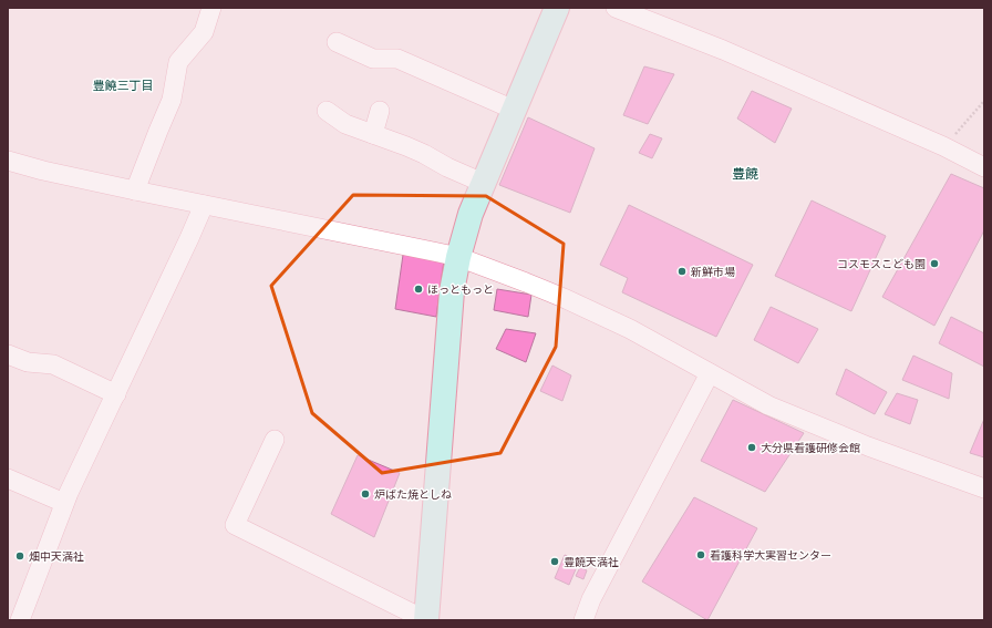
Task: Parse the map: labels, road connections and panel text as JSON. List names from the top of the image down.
{
  "districts": ["豊饒三丁目", "豊饒"],
  "places": [
    "コスモスこども園",
    "新鮮市場",
    "ほっともっと",
    "大分県看護研修会館",
    "炉ばた焼としね",
    "看護科学大実習センター",
    "畑中天満社",
    "豊饒天満社"
  ]
}
